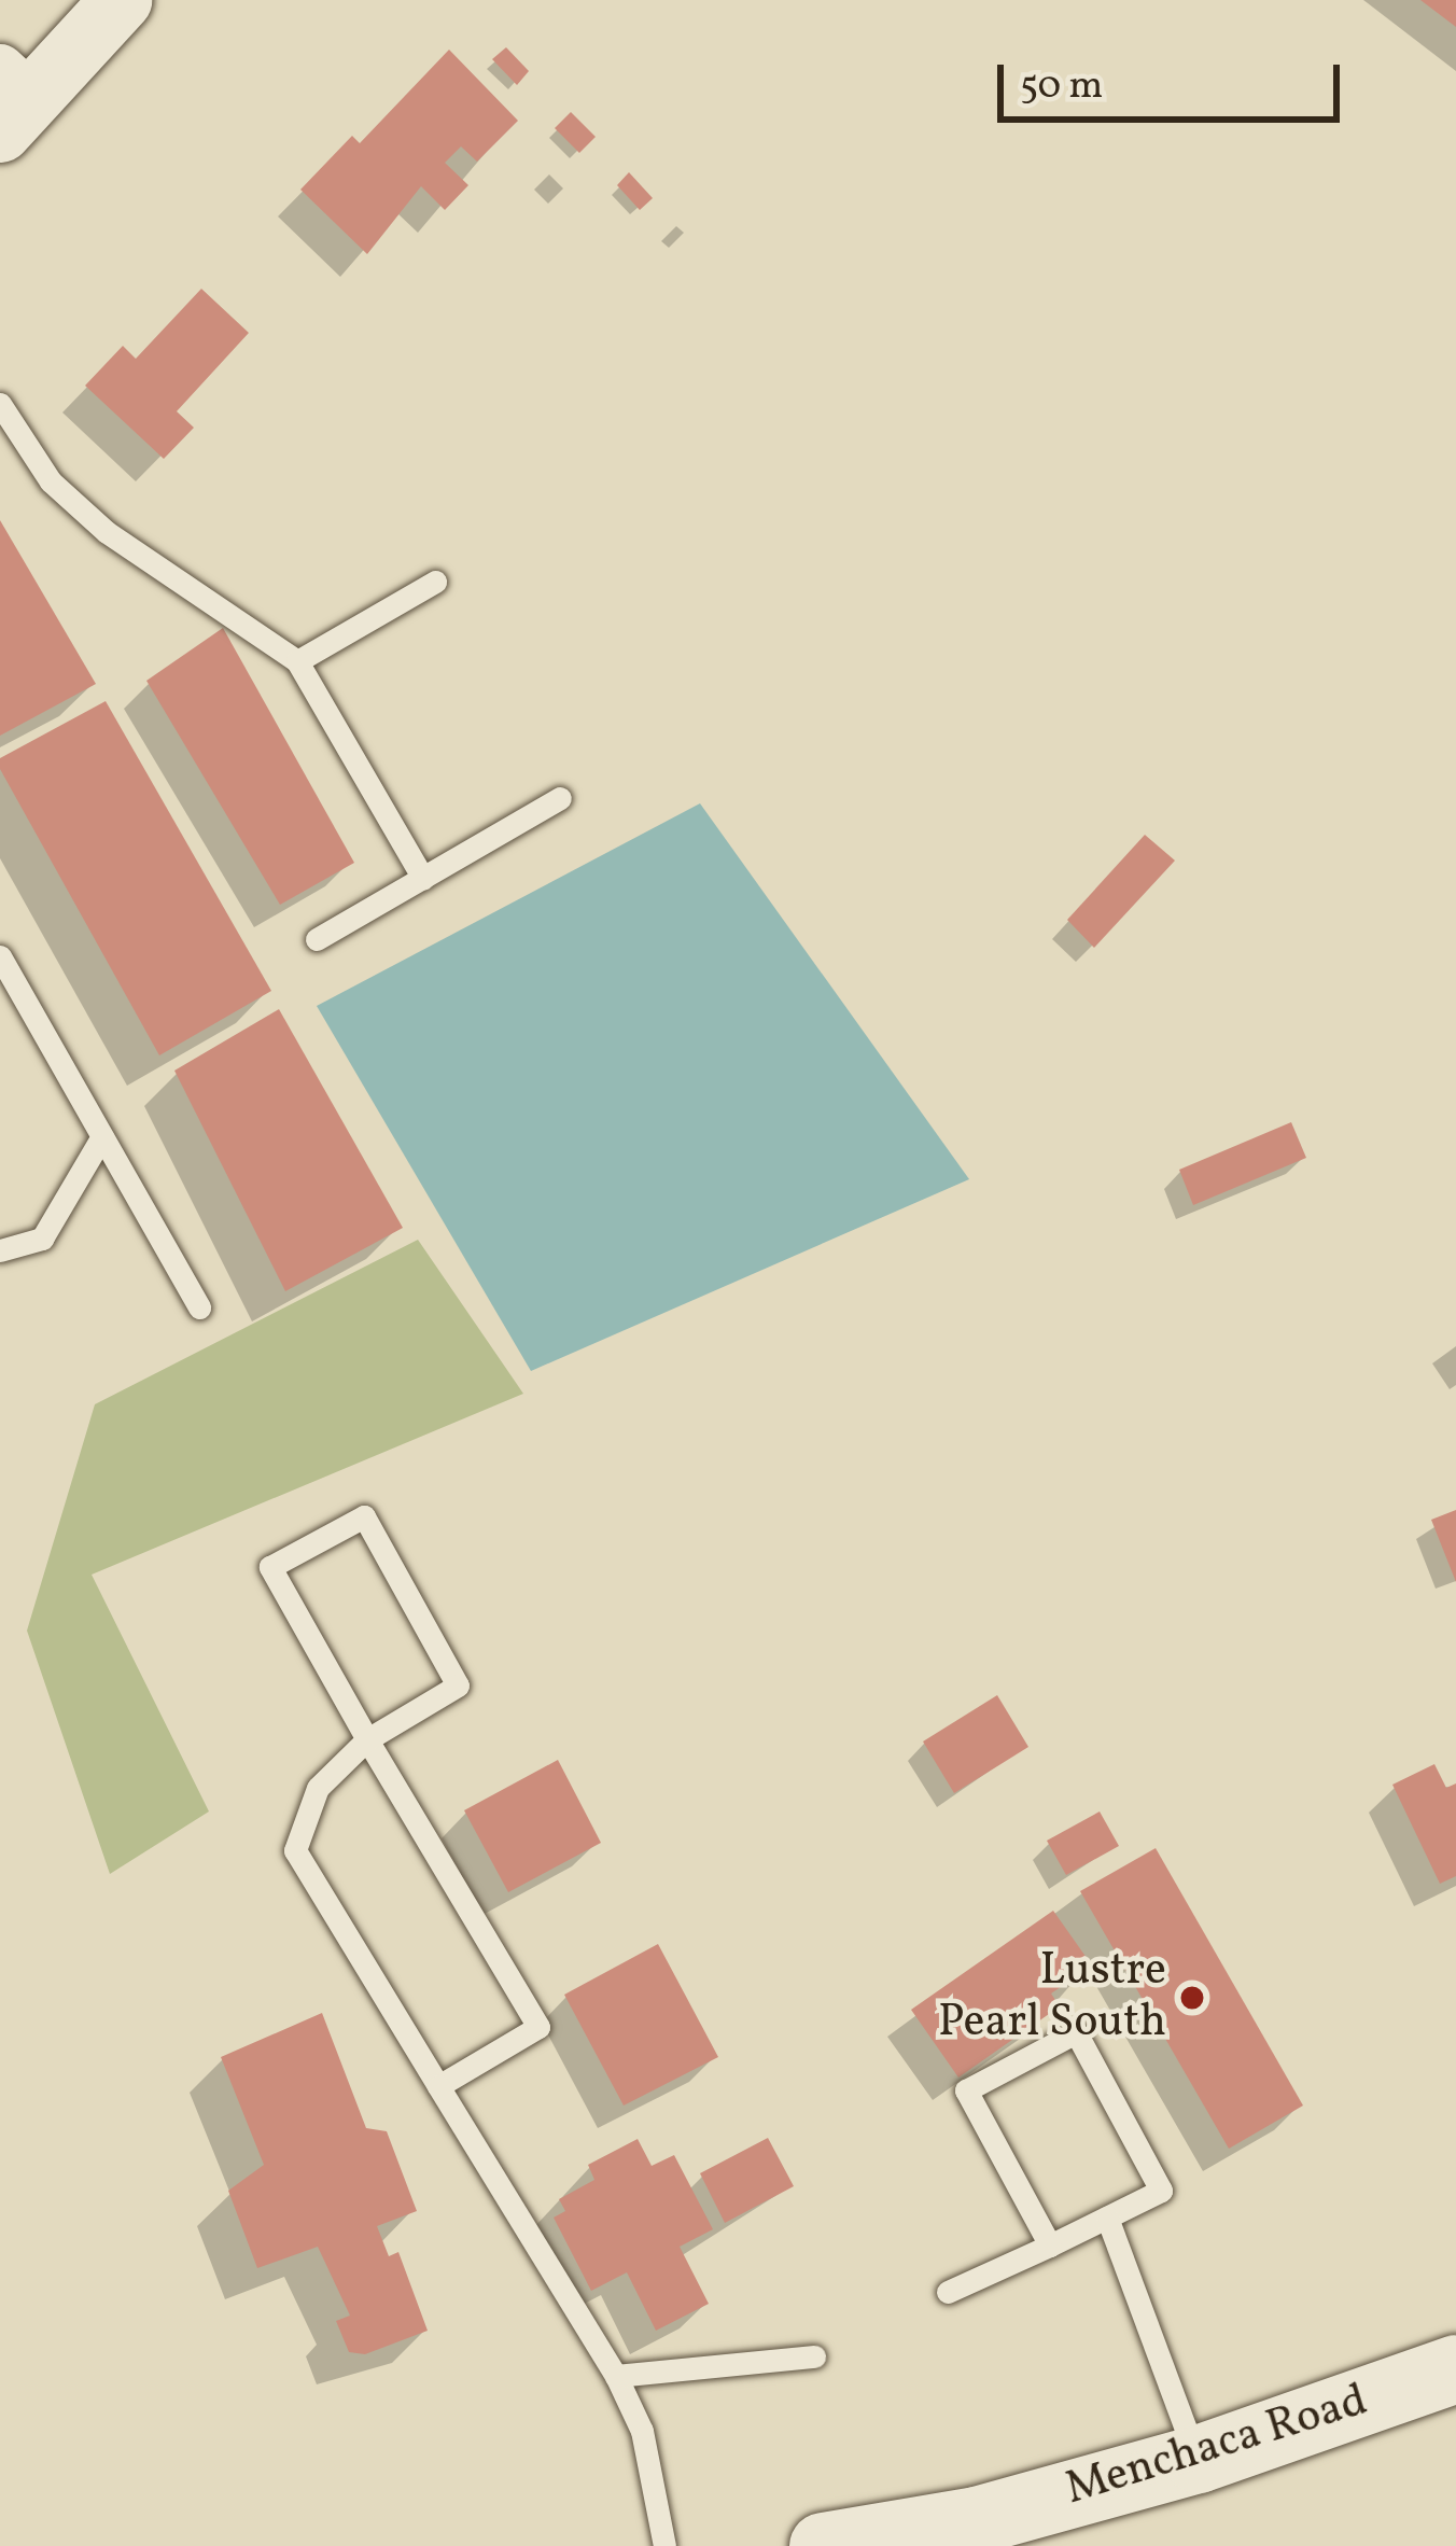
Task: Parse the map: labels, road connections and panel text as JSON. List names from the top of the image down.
{
  "streets": {
    "main road": ["Menchaca Road"]
  },
  "places": ["Lustre Pearl South"],
  "scale_bar": "50 m"
}
